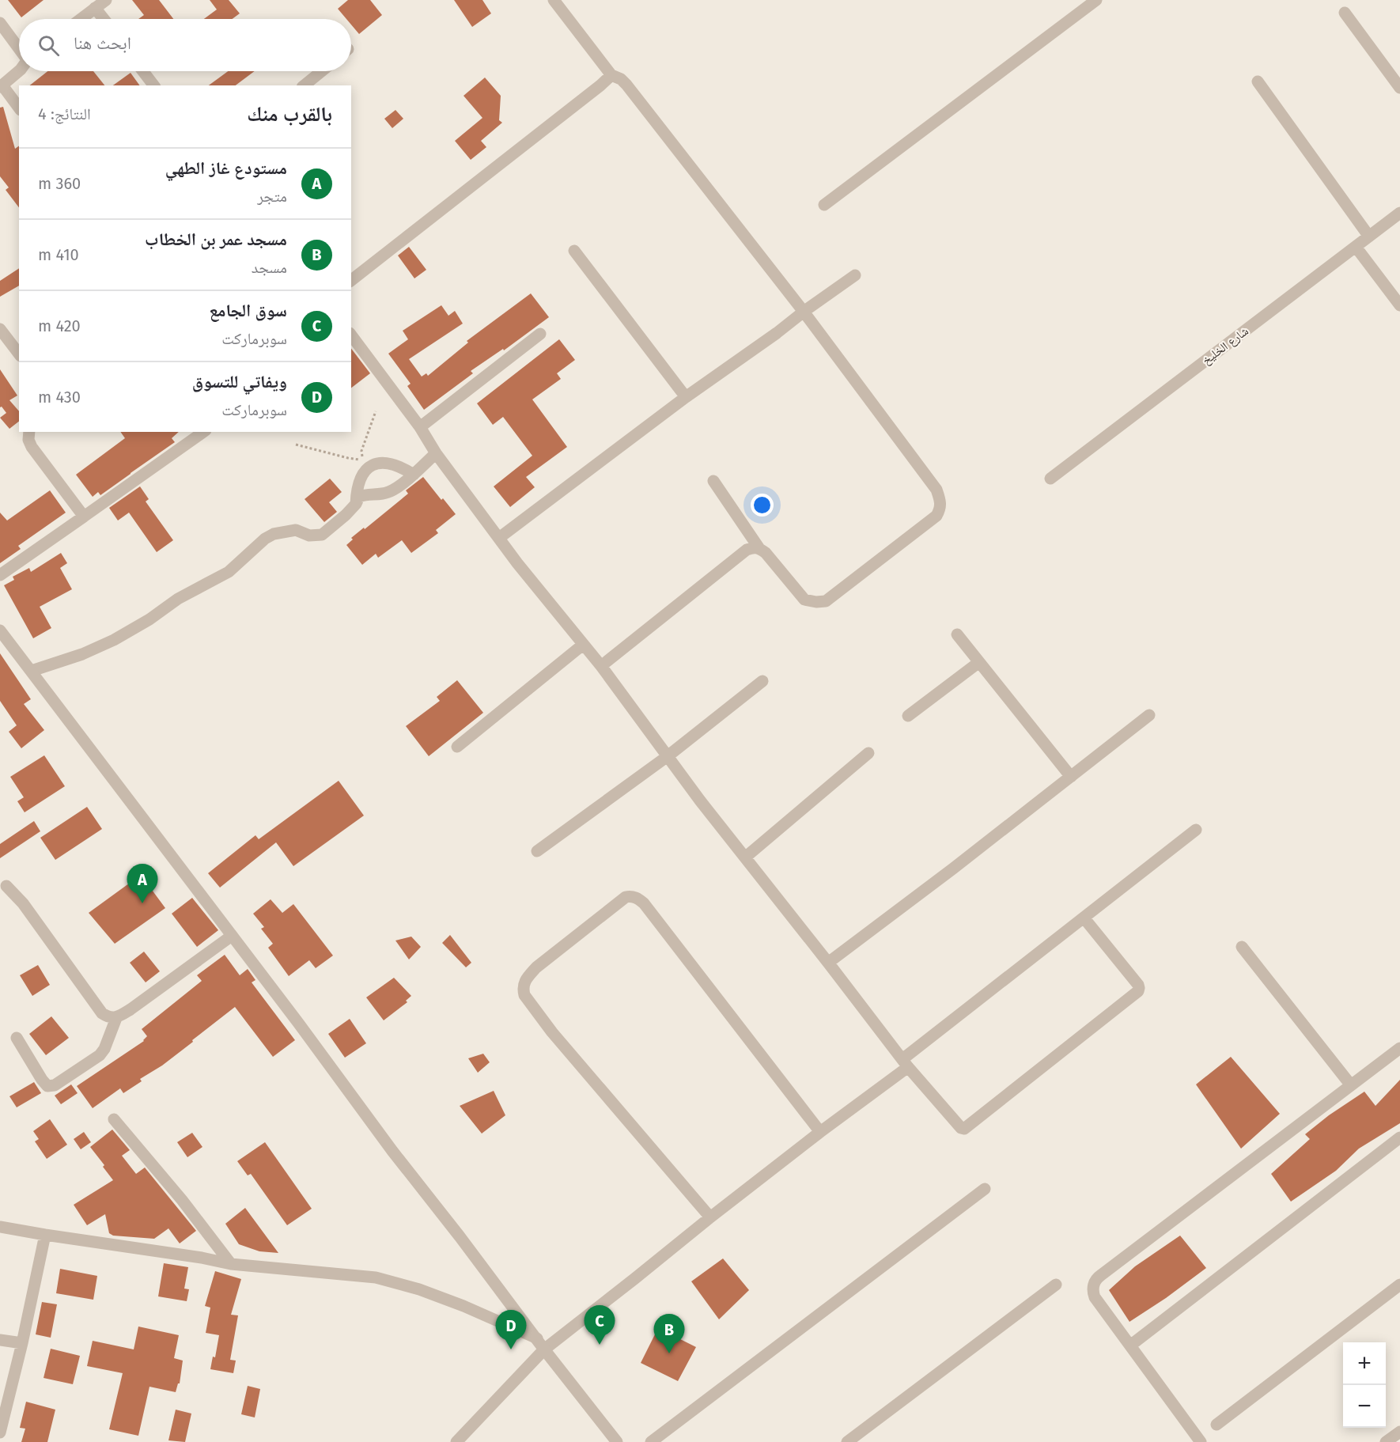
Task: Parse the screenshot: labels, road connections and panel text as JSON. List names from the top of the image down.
{
  "streets": {
    "street": ["شارع الخليخ"]
  },
  "page": {
    "search": "ابحث هنا",
    "heading": ["بالقرب منك", "النتائج: 4"],
    "list": [
      {
        "mark": "A",
        "name": "مستودع غاز الطهي",
        "note": "متجر",
        "value": "360 m"
      },
      {
        "mark": "B",
        "name": "مسجد عمر بن الخطاب",
        "note": "مسجد",
        "value": "410 m"
      },
      {
        "mark": "C",
        "name": "سوق الجامع",
        "note": "سوبرماركت",
        "value": "420 m"
      },
      {
        "mark": "D",
        "name": "ويفاتي للتسوق",
        "note": "سوبرماركت",
        "value": "430 m"
      }
    ],
    "pins": [
      "A",
      "C",
      "D",
      "B"
    ],
    "map_buttons": ["+", "−"]
  }
}
